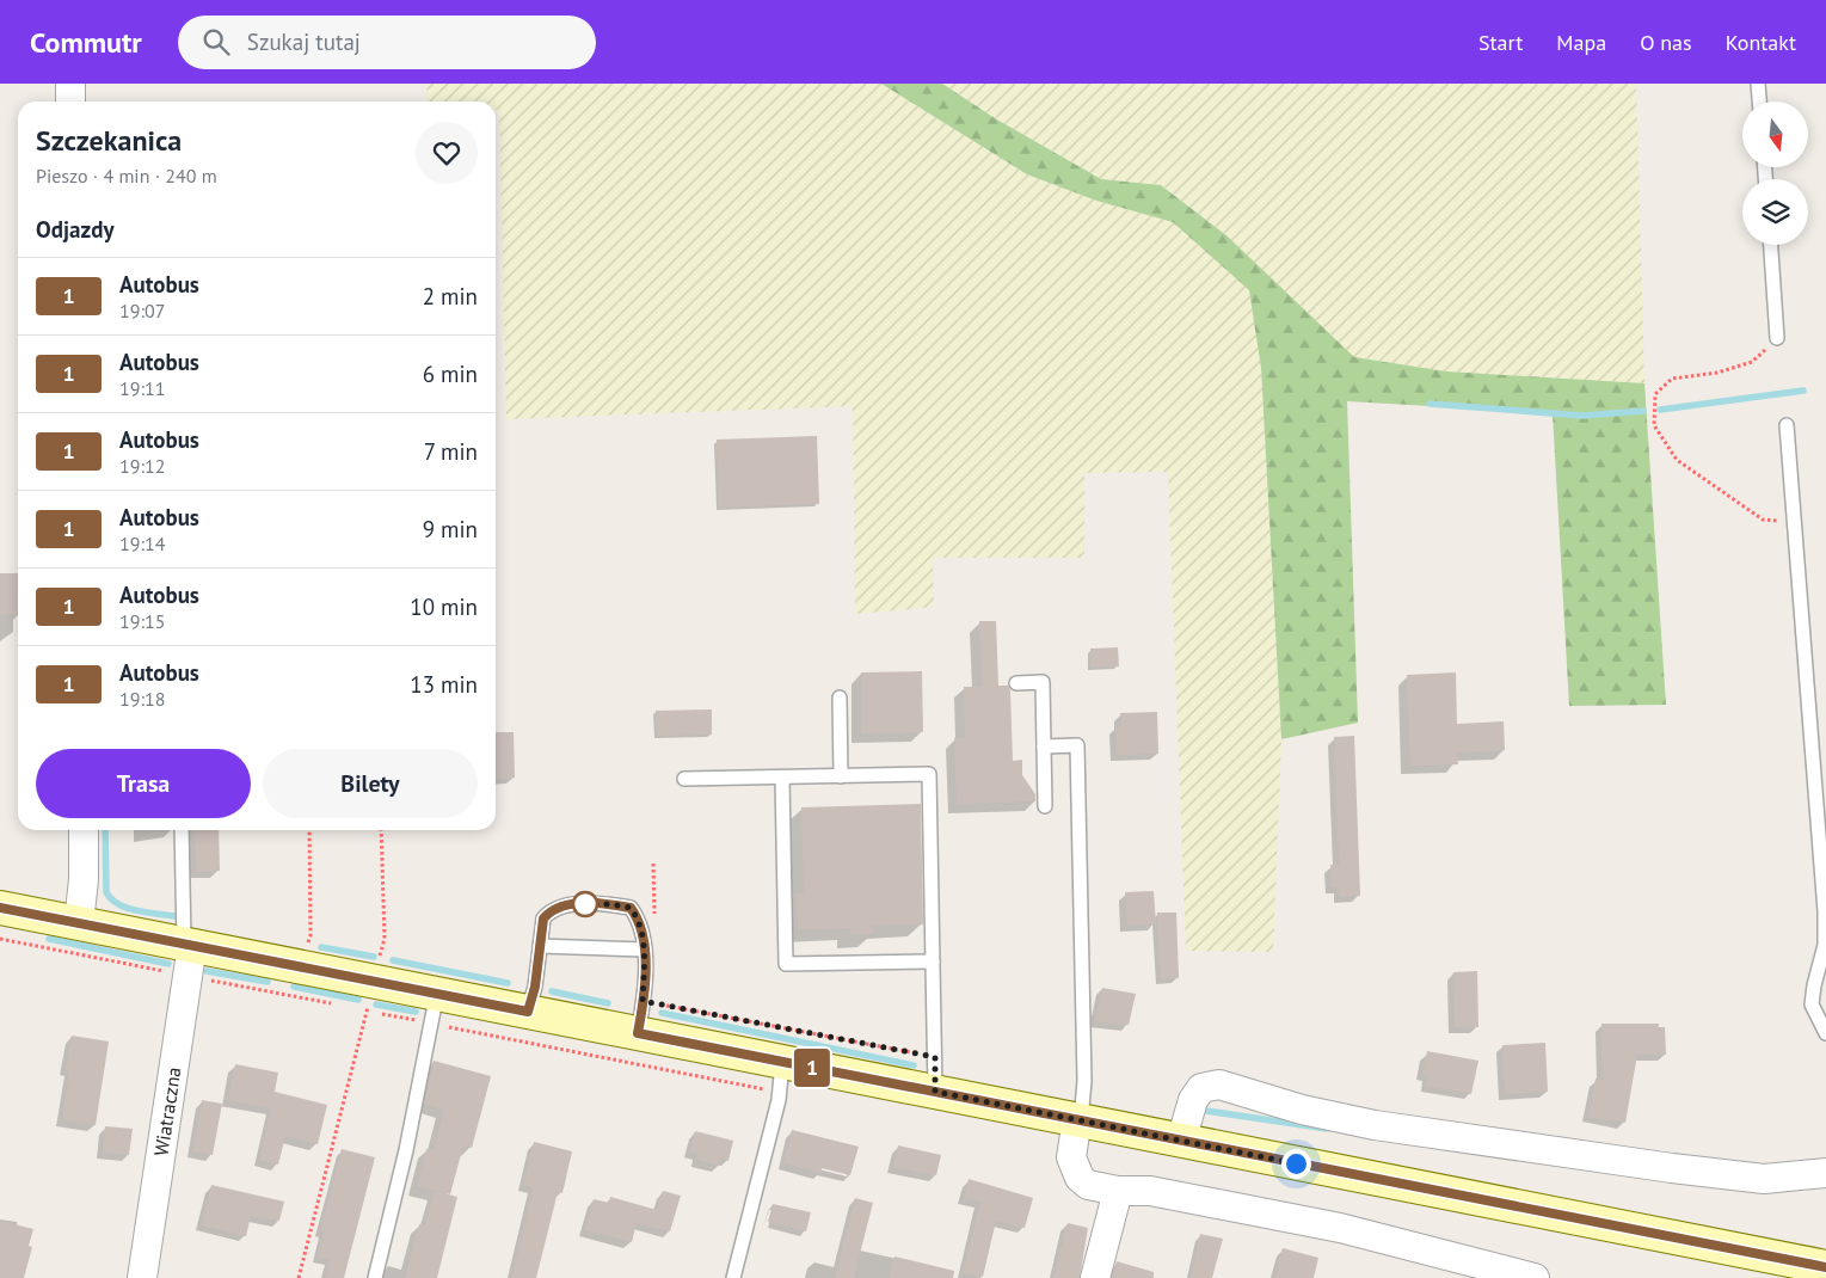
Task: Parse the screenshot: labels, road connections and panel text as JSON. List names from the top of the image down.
{
  "streets": {
    "street": ["Wiatraczna"]
  },
  "lines": ["bus line 1"],
  "north": "bottom",
  "page": {
    "header": "Commutr",
    "search": "Szukaj tutaj",
    "nav": [
      "Start",
      "Mapa",
      "O nas",
      "Kontakt"
    ],
    "on_map": "1",
    "heading": [
      ["Szczekanica", "Pieszo · 4 min · 240 m"],
      "Odjazdy"
    ],
    "list": [
      {
        "mark": "1",
        "name": "Autobus",
        "note": "19:07",
        "value": "2 min"
      },
      {
        "mark": "1",
        "name": "Autobus",
        "note": "19:11",
        "value": "6 min"
      },
      {
        "mark": "1",
        "name": "Autobus",
        "note": "19:12",
        "value": "7 min"
      },
      {
        "mark": "1",
        "name": "Autobus",
        "note": "19:14",
        "value": "9 min"
      },
      {
        "mark": "1",
        "name": "Autobus",
        "note": "19:15",
        "value": "10 min"
      },
      {
        "mark": "1",
        "name": "Autobus",
        "note": "19:18",
        "value": "13 min"
      }
    ],
    "buttons": ["Trasa", "Bilety"]
  }
}
